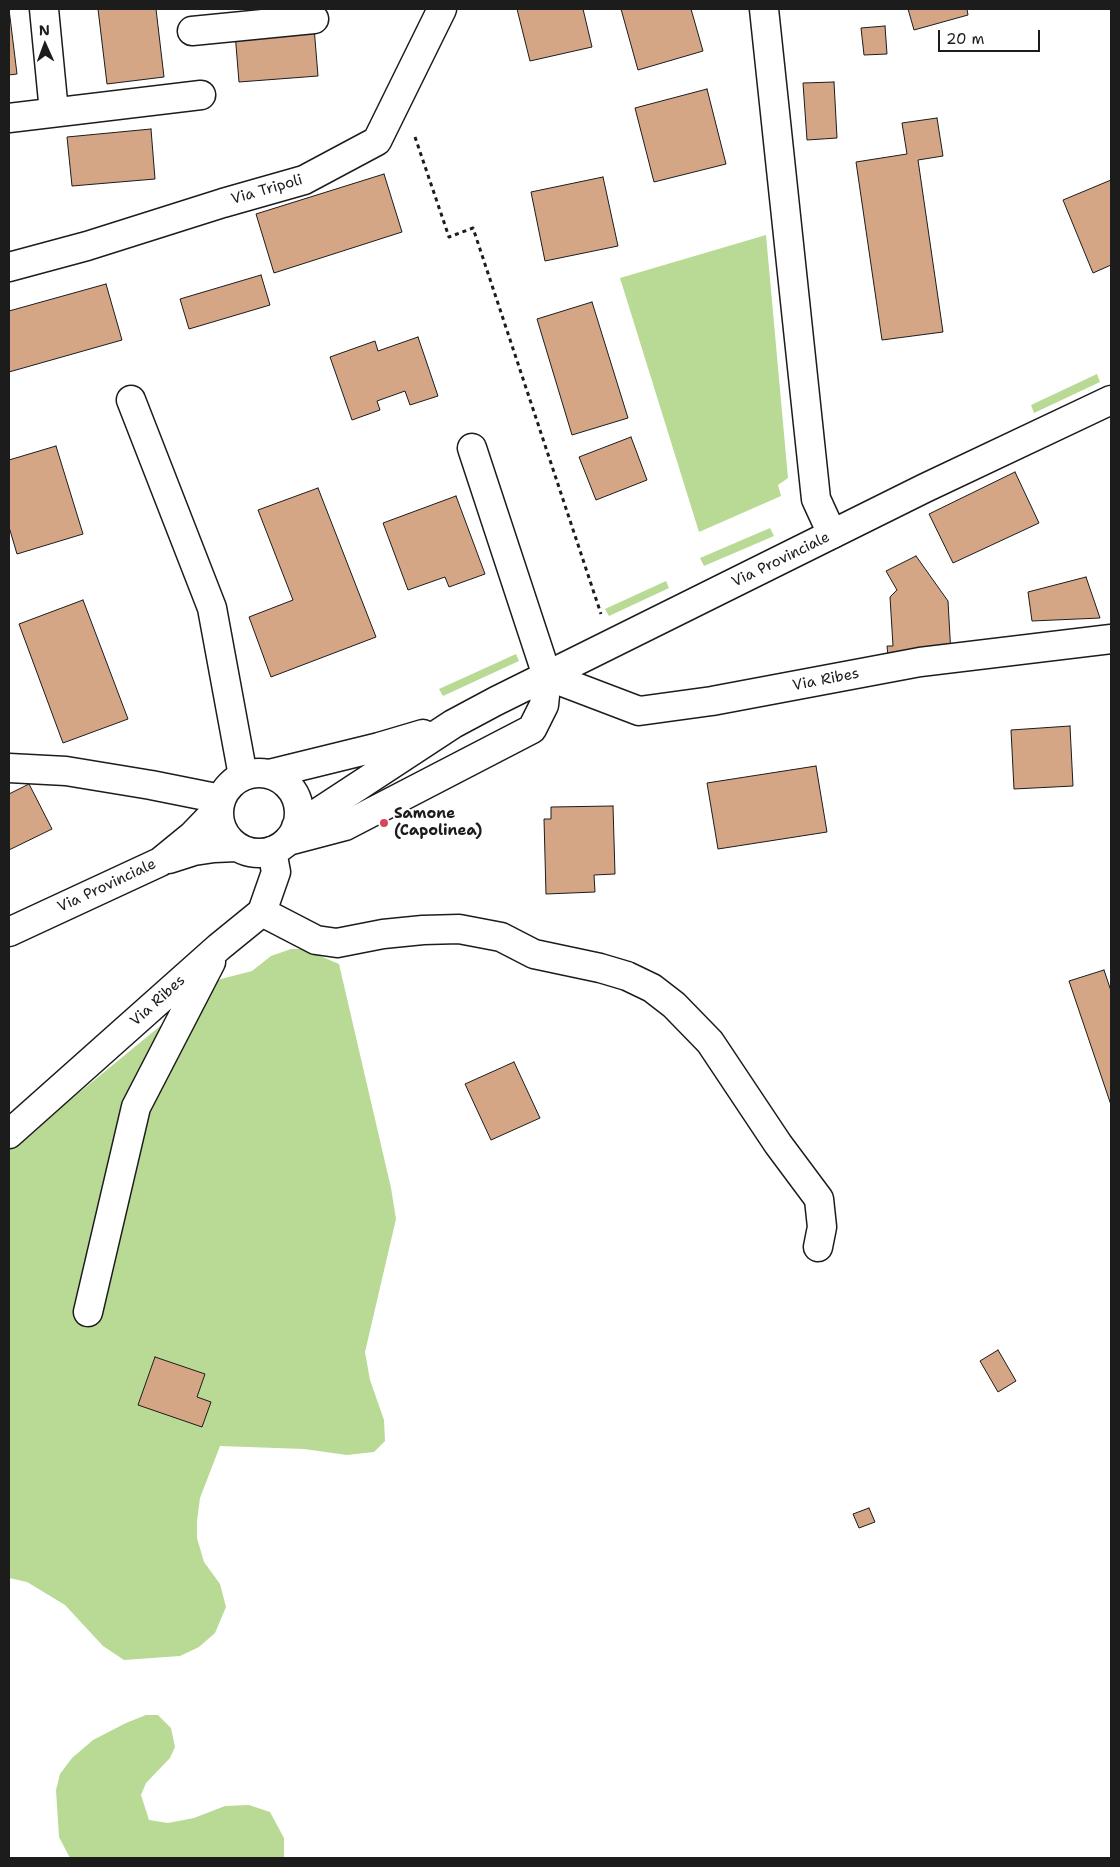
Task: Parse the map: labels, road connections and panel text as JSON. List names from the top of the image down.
{
  "streets": {
    "street": ["Via Tripoli", "Via Provinciale", "Via Ribes"]
  },
  "crossings": [
    ["Via Provinciale", "Via Ribes"]
  ],
  "places": ["Samone (Capolinea)"],
  "scale_bar": "20 m",
  "north": "top"
}
